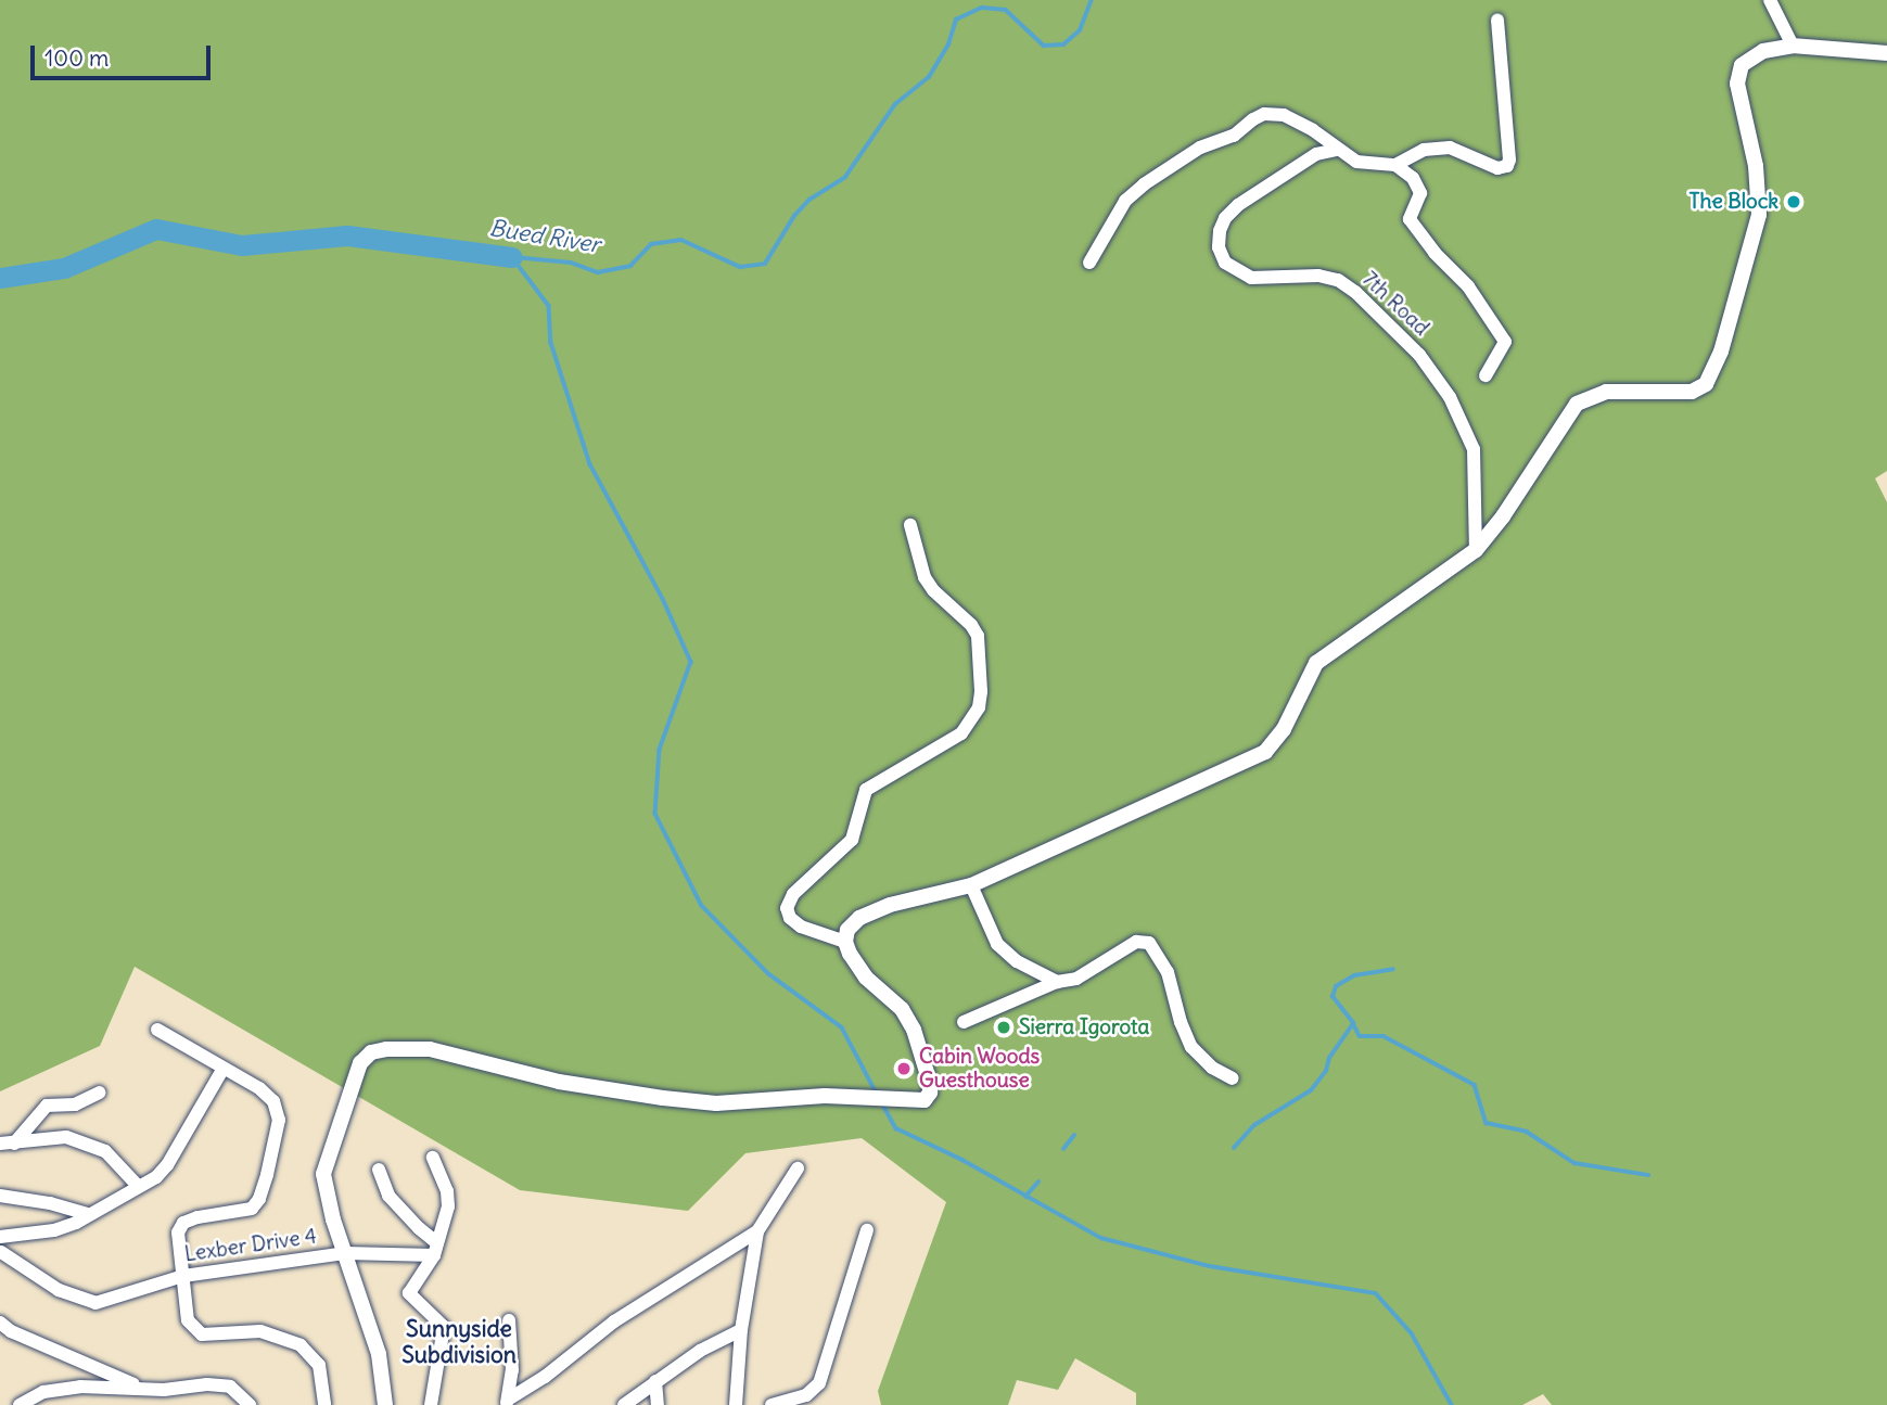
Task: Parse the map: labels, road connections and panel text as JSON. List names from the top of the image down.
{
  "streets": {
    "street": ["7th Road", "Lexber Drive 4"]
  },
  "districts": ["Sunnyside Subdivision"],
  "water": ["Bued River"],
  "places": ["The Block", "Sierra Igorota", "Cabin Woods Guesthouse"],
  "scale_bar": "100 m"
}
